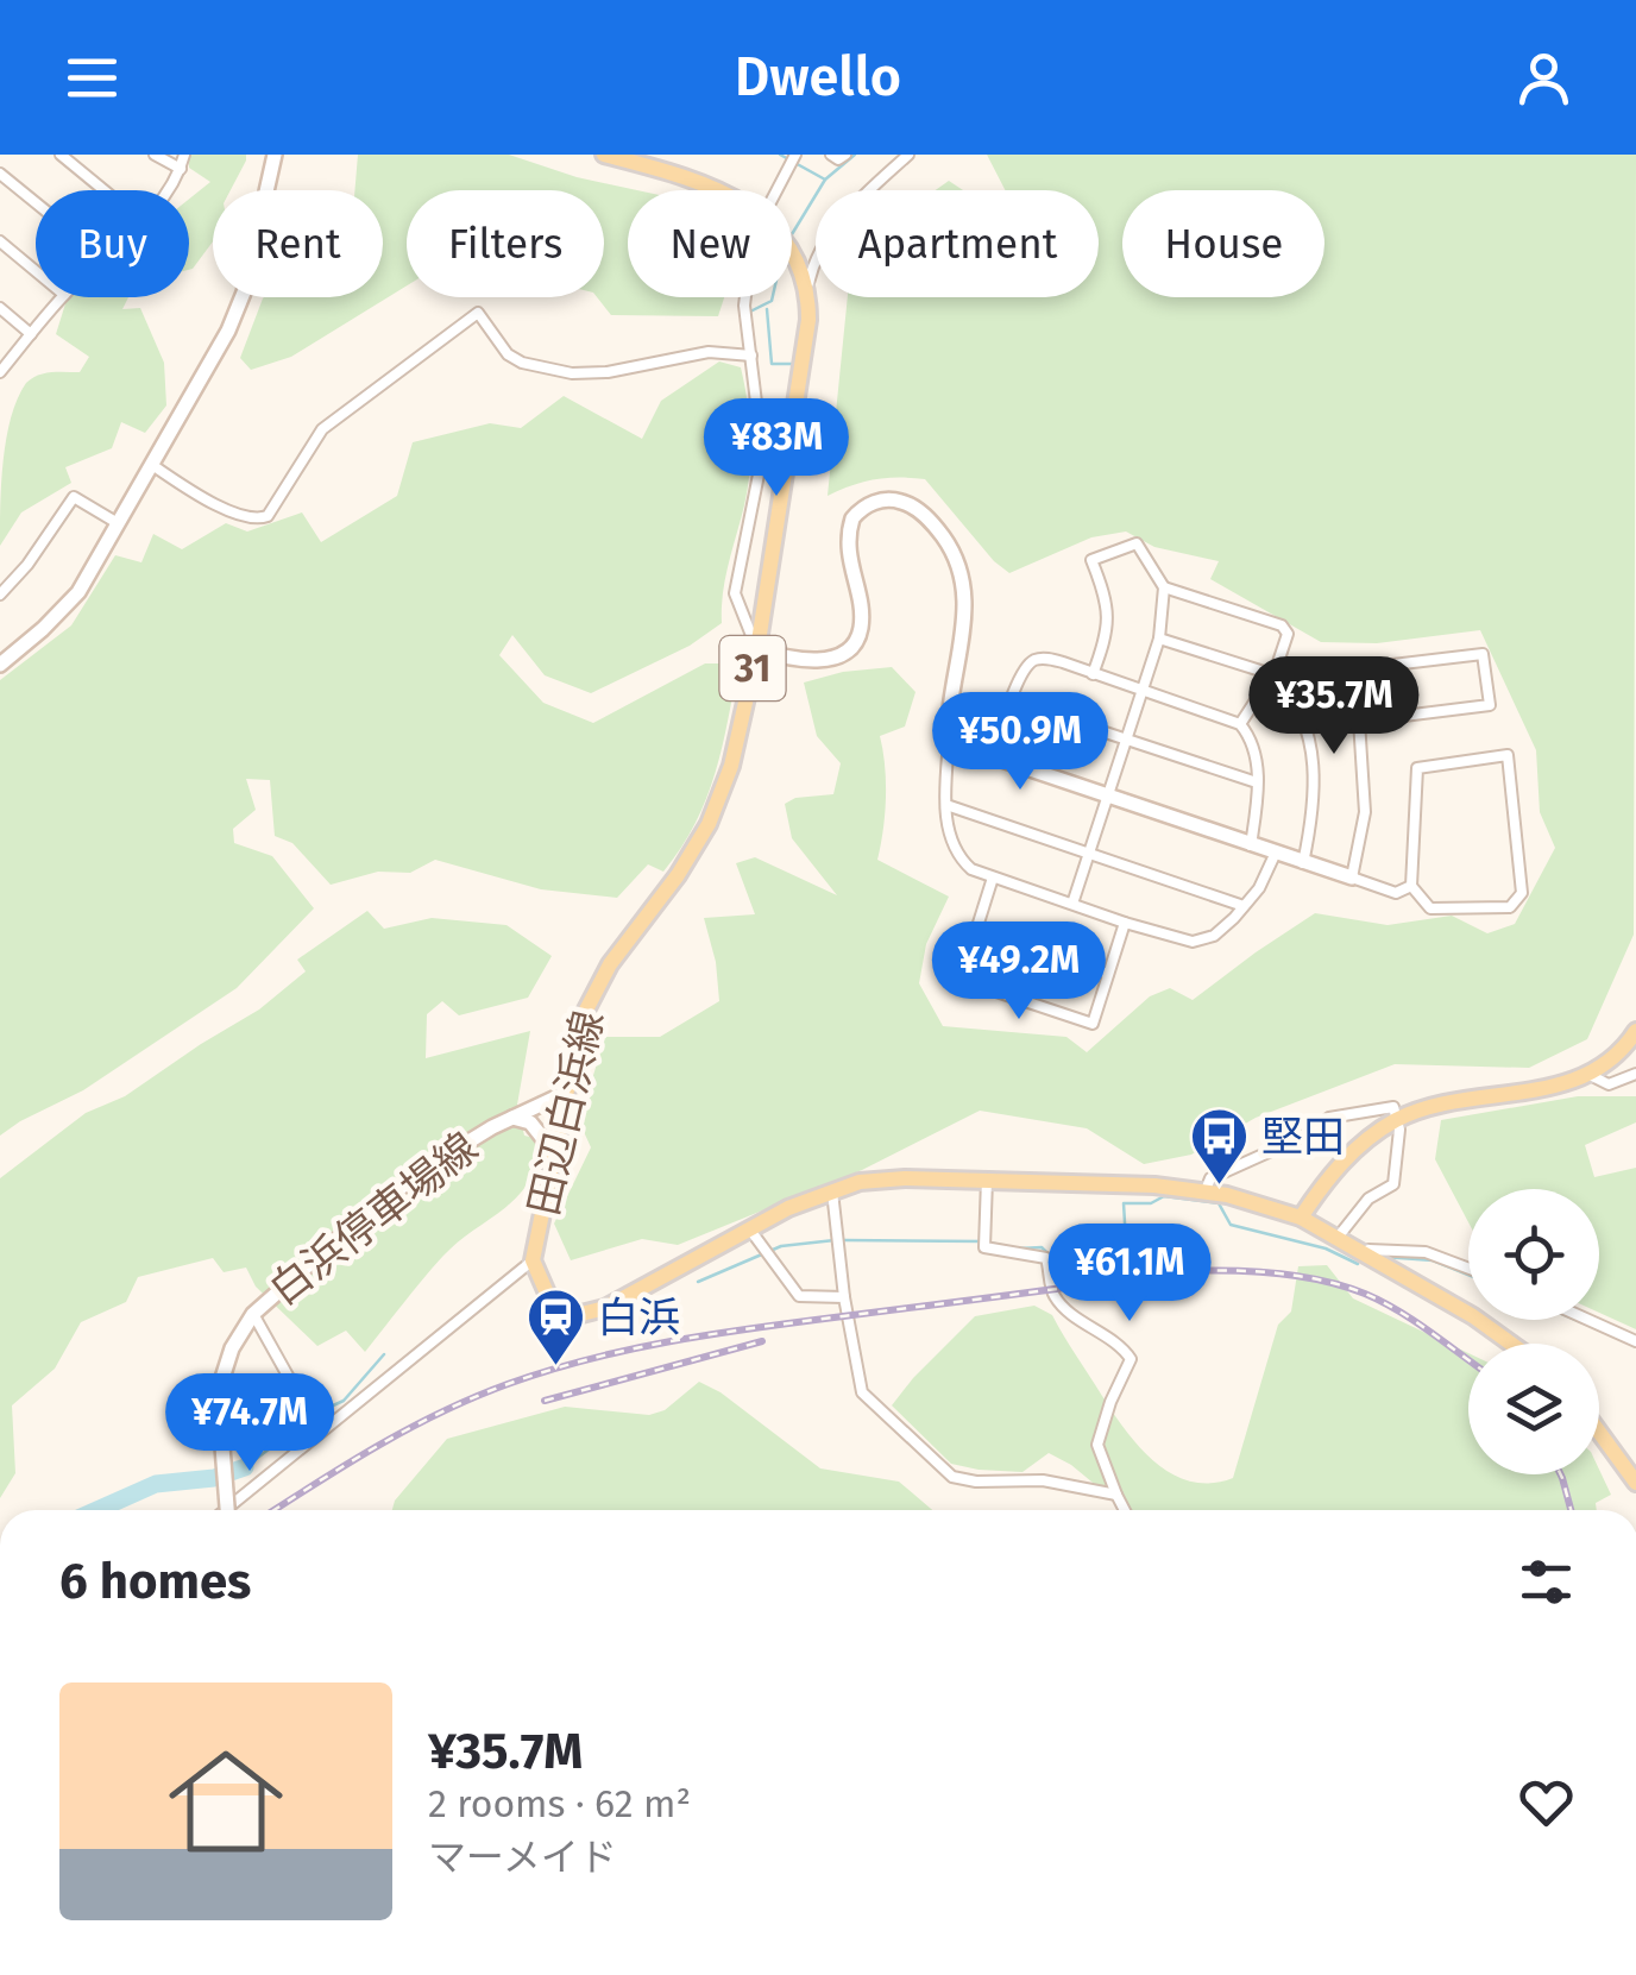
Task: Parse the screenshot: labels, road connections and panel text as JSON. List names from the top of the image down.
{
  "streets": {
    "main road": ["31", "田辺白浜線"],
    "street": ["白浜停車場線"]
  },
  "crossings": [
    ["田辺白浜線", "白浜停車場線"]
  ],
  "places": {
    "bus stop": ["堅田"],
    "station": ["白浜"]
  },
  "page": {
    "header": "Dwello",
    "chip": [
      "Buy",
      "Rent",
      "Filters",
      "New",
      "Apartment",
      "House"
    ],
    "price": [
      "¥83M",
      "¥35.7M",
      "¥50.9M",
      "¥49.2M",
      "¥61.1M",
      "¥74.7M"
    ],
    "heading": "6 homes",
    "list": [
      {
        "name": "¥35.7M",
        "note": "2 rooms · 62 m² · マーメイド"
      }
    ]
  }
}
